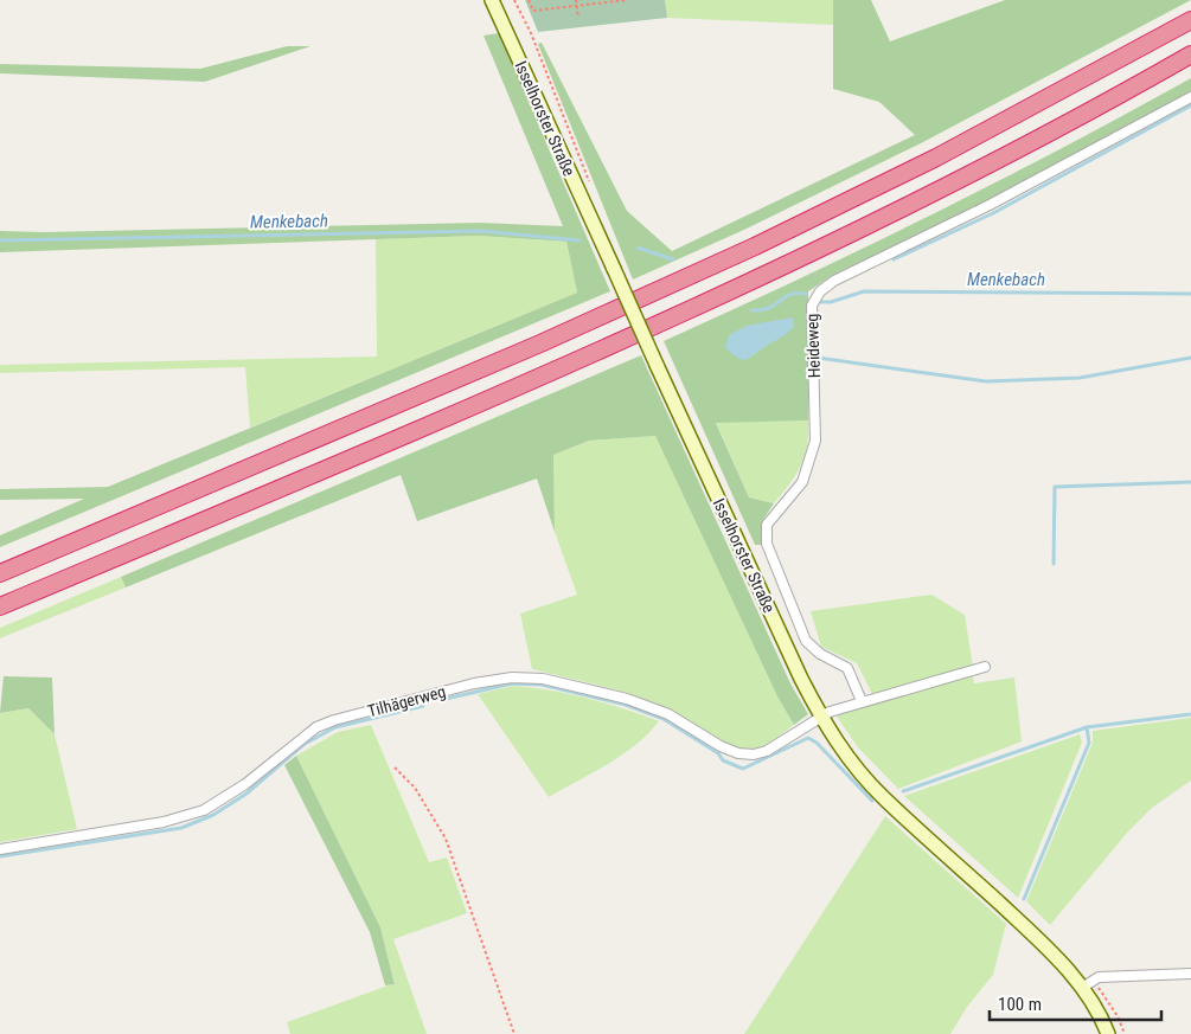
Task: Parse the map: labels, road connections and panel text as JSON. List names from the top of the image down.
{
  "streets": {
    "street": ["Isselhorster Straße", "Heideweg", "Tilhägerweg"]
  },
  "crossings": [
    ["Isselhorster Straße", "Tilhägerweg"]
  ],
  "water": ["Menkebach"],
  "scale_bar": "100 m"
}
